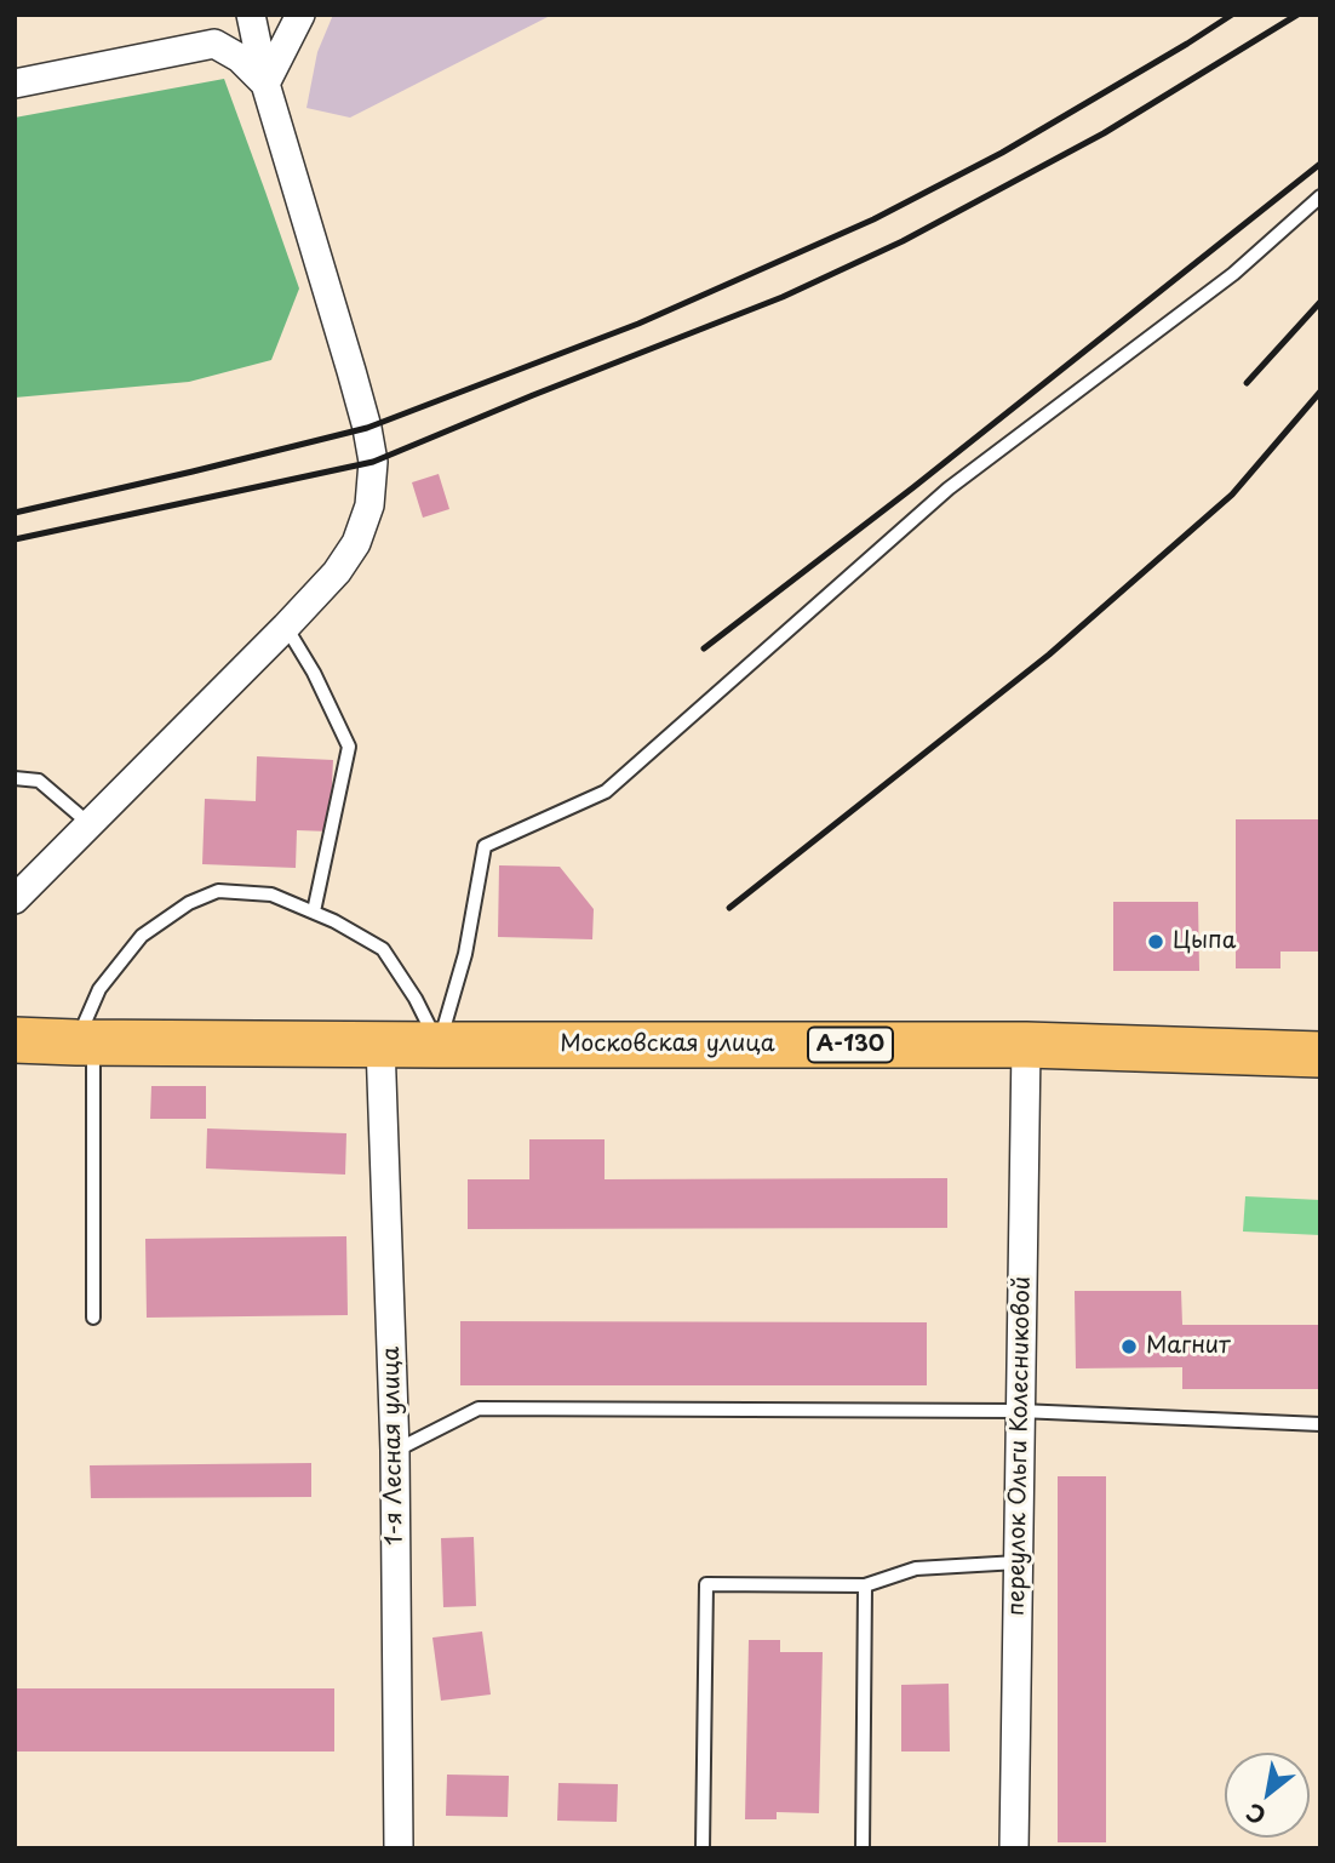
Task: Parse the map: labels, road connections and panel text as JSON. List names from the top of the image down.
{
  "streets": {
    "main road": ["Московская улица", "А-130"],
    "street": ["1-я Лесная улица", "переулок Ольги Колесниковой"]
  },
  "crossings": [
    ["Московская улица", "1-я Лесная улица"],
    ["Московская улица", "переулок Ольги Колесниковой"]
  ],
  "places": ["Цыпа", "Магнит"],
  "north": "bottom left"
}
